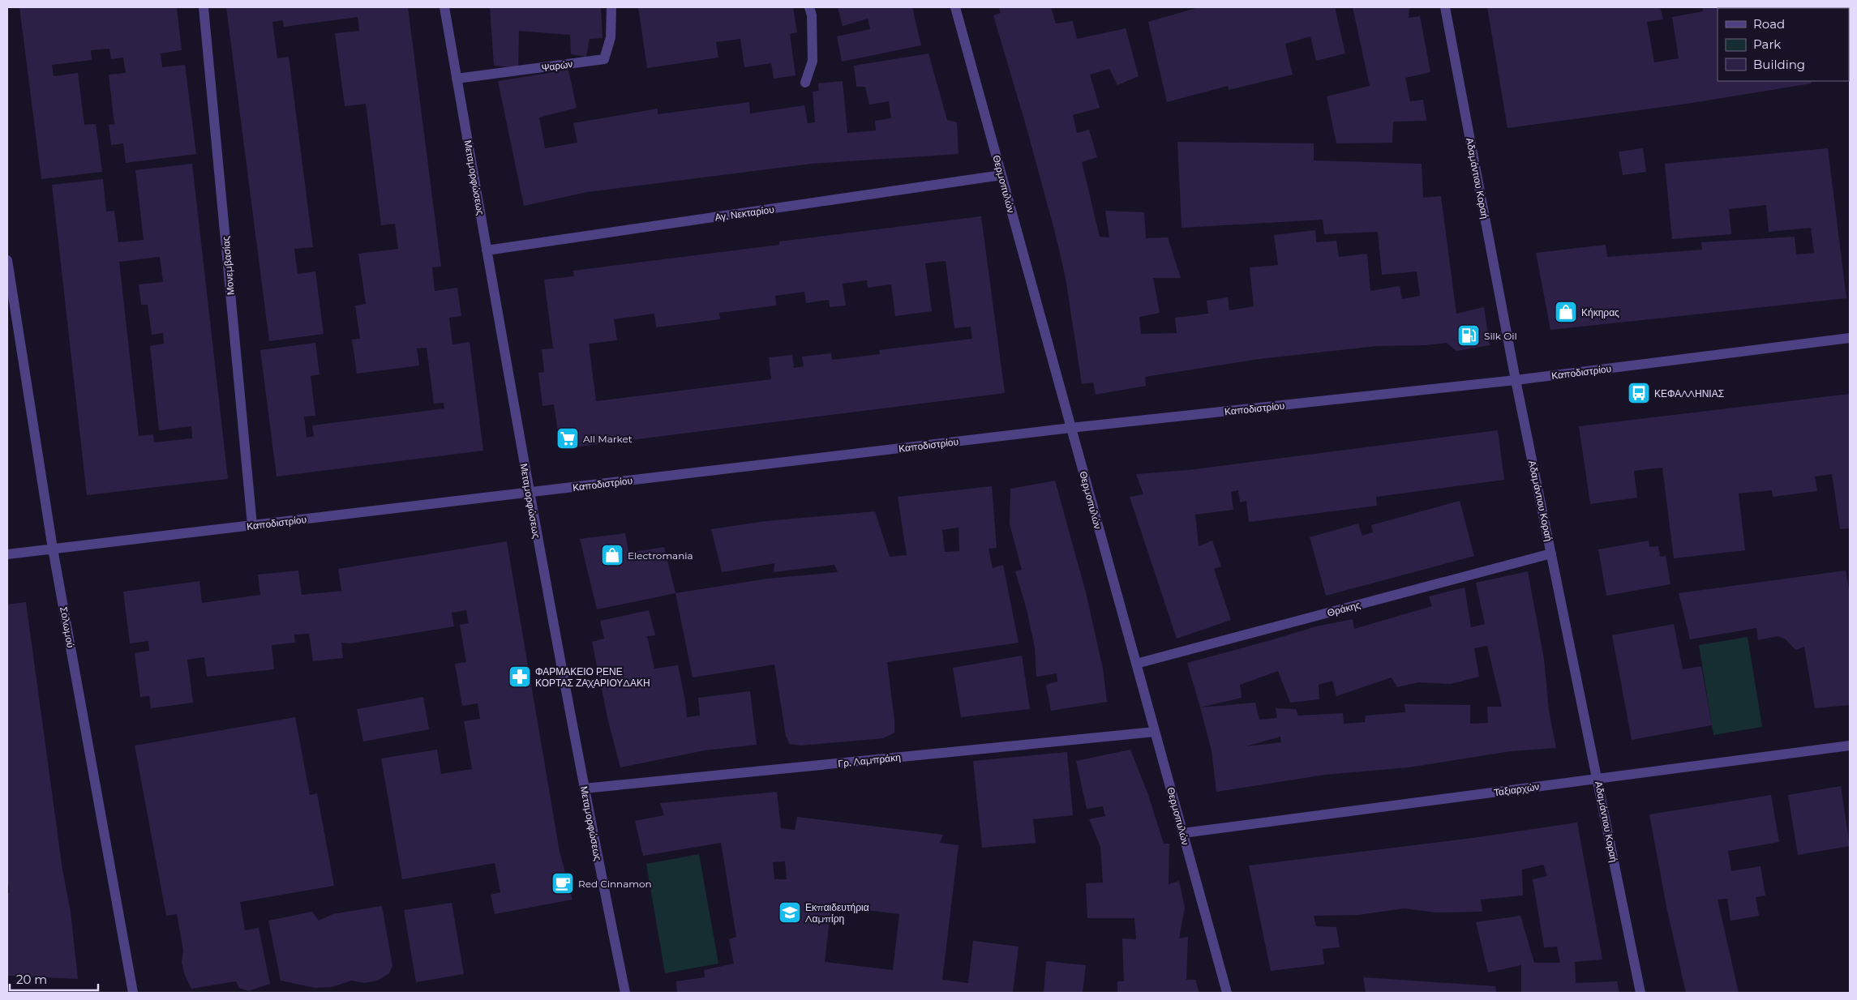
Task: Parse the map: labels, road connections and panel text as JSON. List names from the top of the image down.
{
  "streets": {
    "street": [
      "Ψαρών",
      "Μεταμορφώσεως",
      "Αδαμάντιου Κοραή",
      "Θερμοπυλών",
      "Αγ. Νεκταρίου",
      "Μονεμβασίας",
      "Καποδιστρίου",
      "Θράκης",
      "Σολωμού",
      "Γρ. Λαμπράκη",
      "Ταξιαρχών"
    ]
  },
  "crossings": [
    ["Ψαρών", "Μεταμορφώσεως"],
    ["Μεταμορφώσεως", "Αγ. Νεκταρίου"],
    ["Μεταμορφώσεως", "Καποδιστρίου"],
    ["Μεταμορφώσεως", "Γρ. Λαμπράκη"],
    ["Αδαμάντιου Κοραή", "Καποδιστρίου"],
    ["Αδαμάντιου Κοραή", "Θράκης"],
    ["Αδαμάντιου Κοραή", "Ταξιαρχών"],
    ["Θερμοπυλών", "Αγ. Νεκταρίου"],
    ["Θερμοπυλών", "Καποδιστρίου"],
    ["Θερμοπυλών", "Θράκης"],
    ["Θερμοπυλών", "Γρ. Λαμπράκη"],
    ["Θερμοπυλών", "Ταξιαρχών"],
    ["Μονεμβασίας", "Καποδιστρίου"],
    ["Καποδιστρίου", "Σολωμού"]
  ],
  "places": {
    "shop": ["Κήκηρας", "Electromania"],
    "fuel station": ["Silk Oil"],
    "bus stop": ["ΚΕΦΑΛΛΗΝΙΑΣ"],
    "supermarket": ["All Market"],
    "pharmacy": ["ΦΑΡΜΑΚΕΙΟ ΡΕΝΕ ΚΟΡΤΑΣ ΖΑΧΑΡΙΟΥΔΑΚΗ"],
    "cafe": ["Red Cinnamon"],
    "school or university": ["Εκπαιδευτήρια Λαμπίρη"]
  },
  "legend": ["Road", "Park", "Building"],
  "scale_bar": "20 m"
}
